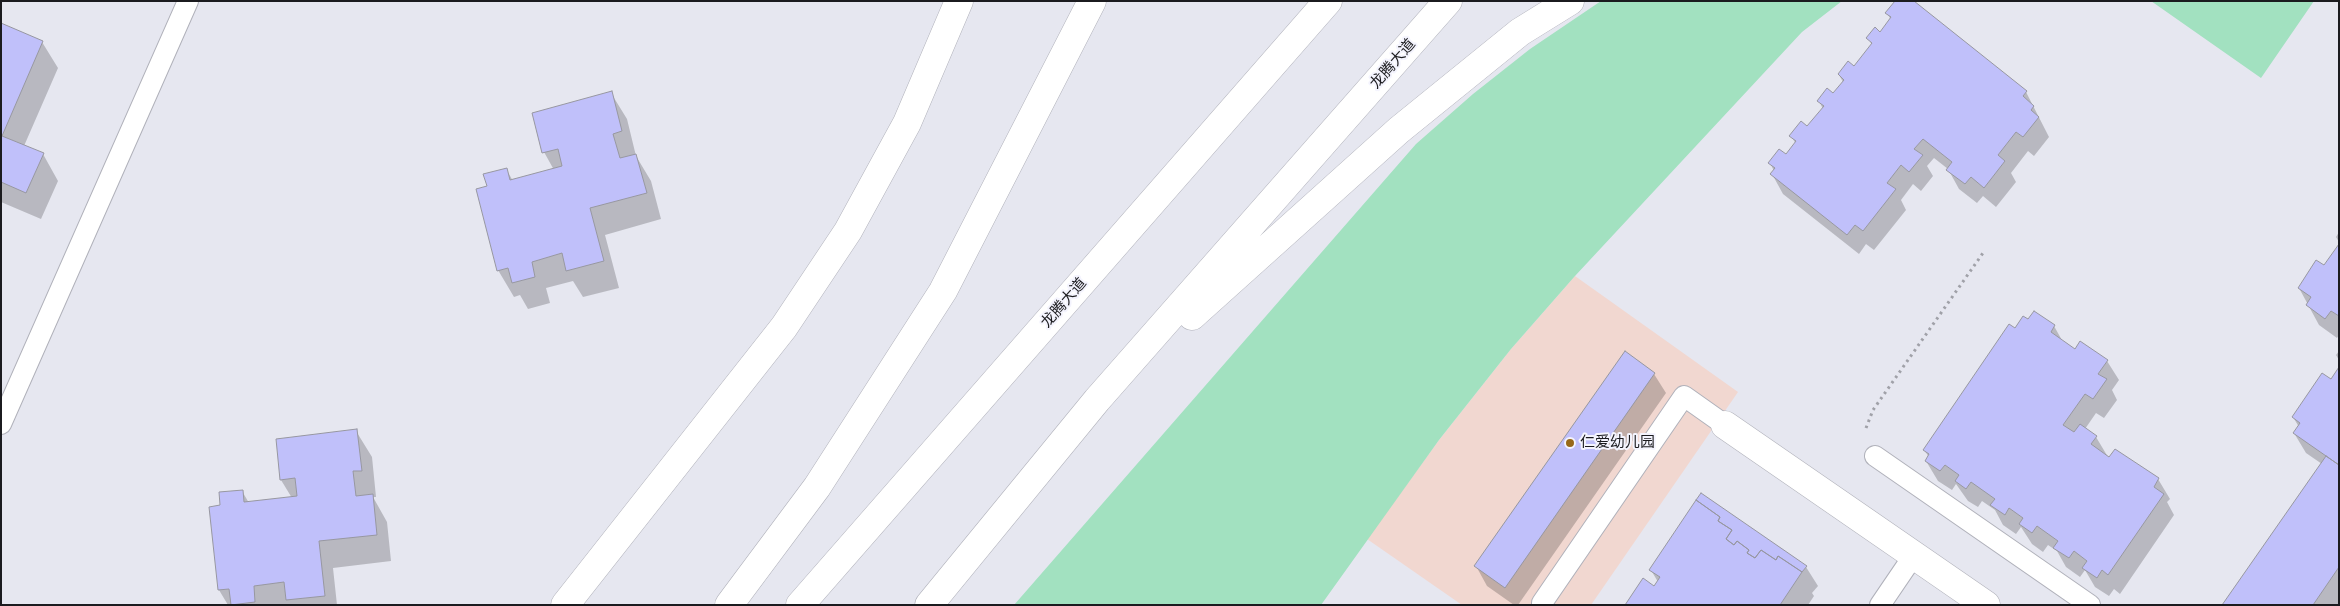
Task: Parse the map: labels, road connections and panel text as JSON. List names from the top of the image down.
{
  "streets": {
    "main road": ["龙腾大道"]
  },
  "places": ["仁爱幼儿园"]
}
